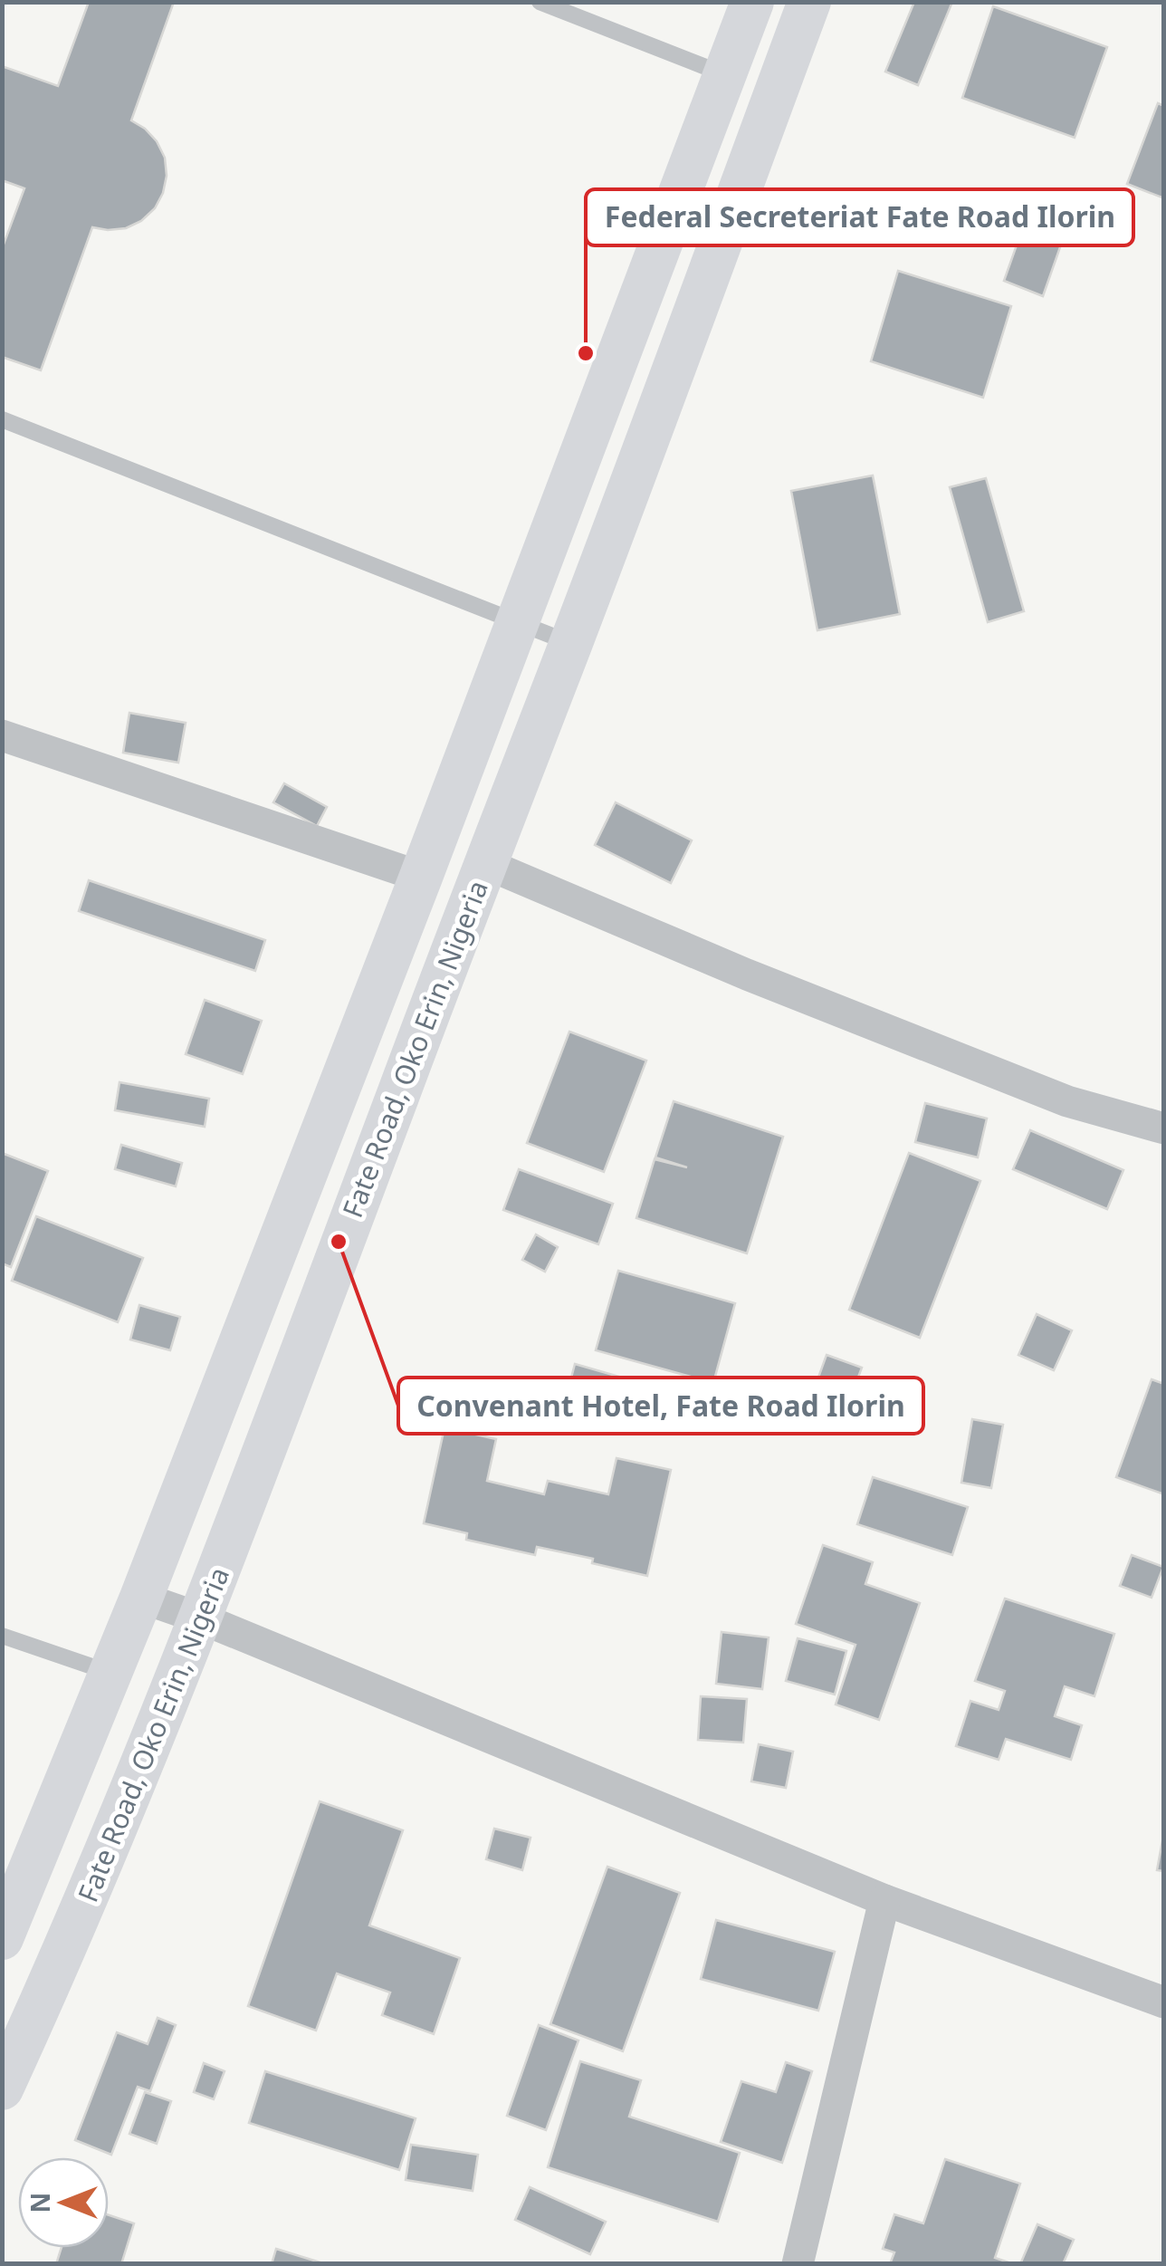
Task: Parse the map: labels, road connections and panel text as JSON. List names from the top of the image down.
{
  "streets": {
    "street": ["Fate Road, Oko Erin, Nigeria"]
  },
  "places": ["Federal Secreteriat Fate Road Ilorin", "Convenant Hotel, Fate Road Ilorin"],
  "north": "left"
}
